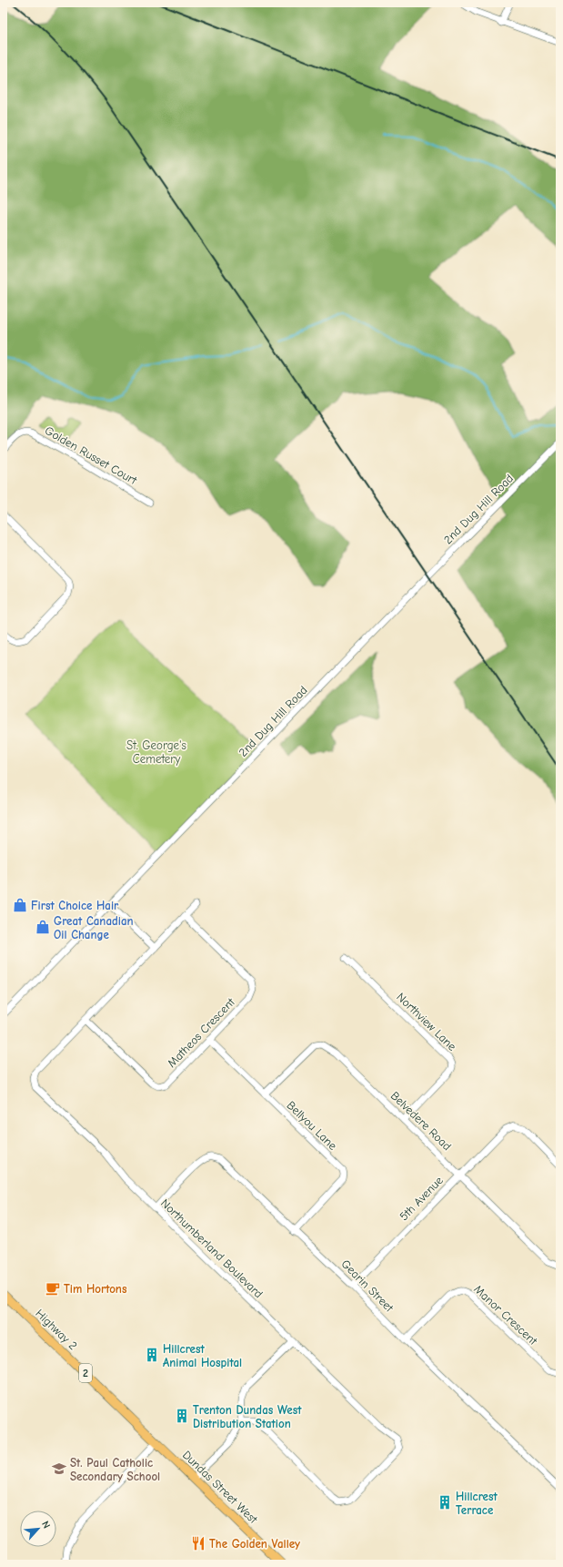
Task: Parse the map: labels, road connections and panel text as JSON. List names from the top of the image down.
{
  "streets": {
    "main road": ["Highway 2", "2", "Dundas Street West"],
    "street": [
      "Golden Russet Court",
      "2nd Dug Hill Road",
      "Northview Lane",
      "Matheos Crescent",
      "Belvedere Road",
      "Bellyou Lane",
      "5th Avenue",
      "Northumberland Boulevard",
      "Gearin Street",
      "Manor Crescent"
    ]
  },
  "crossings": [
    ["Northview Lane", "Belvedere Road"],
    ["Matheos Crescent", "Bellyou Lane"],
    ["Matheos Crescent", "Northumberland Boulevard"],
    ["Belvedere Road", "Bellyou Lane"],
    ["Belvedere Road", "5th Avenue"],
    ["Bellyou Lane", "Gearin Street"],
    ["5th Avenue", "Gearin Street"],
    ["Northumberland Boulevard", "Gearin Street"],
    ["Gearin Street", "Manor Crescent"],
    ["Highway 2", "Dundas Street West"]
  ],
  "parks": ["St. George's Cemetery"],
  "places": {
    "shop": ["First Choice Hair", "Great Canadian Oil Change"],
    "cafe": ["Tim Hortons"],
    "building": ["Hillcrest Animal Hospital", "Trenton Dundas West Distribution Station", "Hillcrest Terrace"],
    "school or university": ["St. Paul Catholic Secondary School"],
    "restaurant": ["The Golden Valley"]
  },
  "north": "top right"
}
